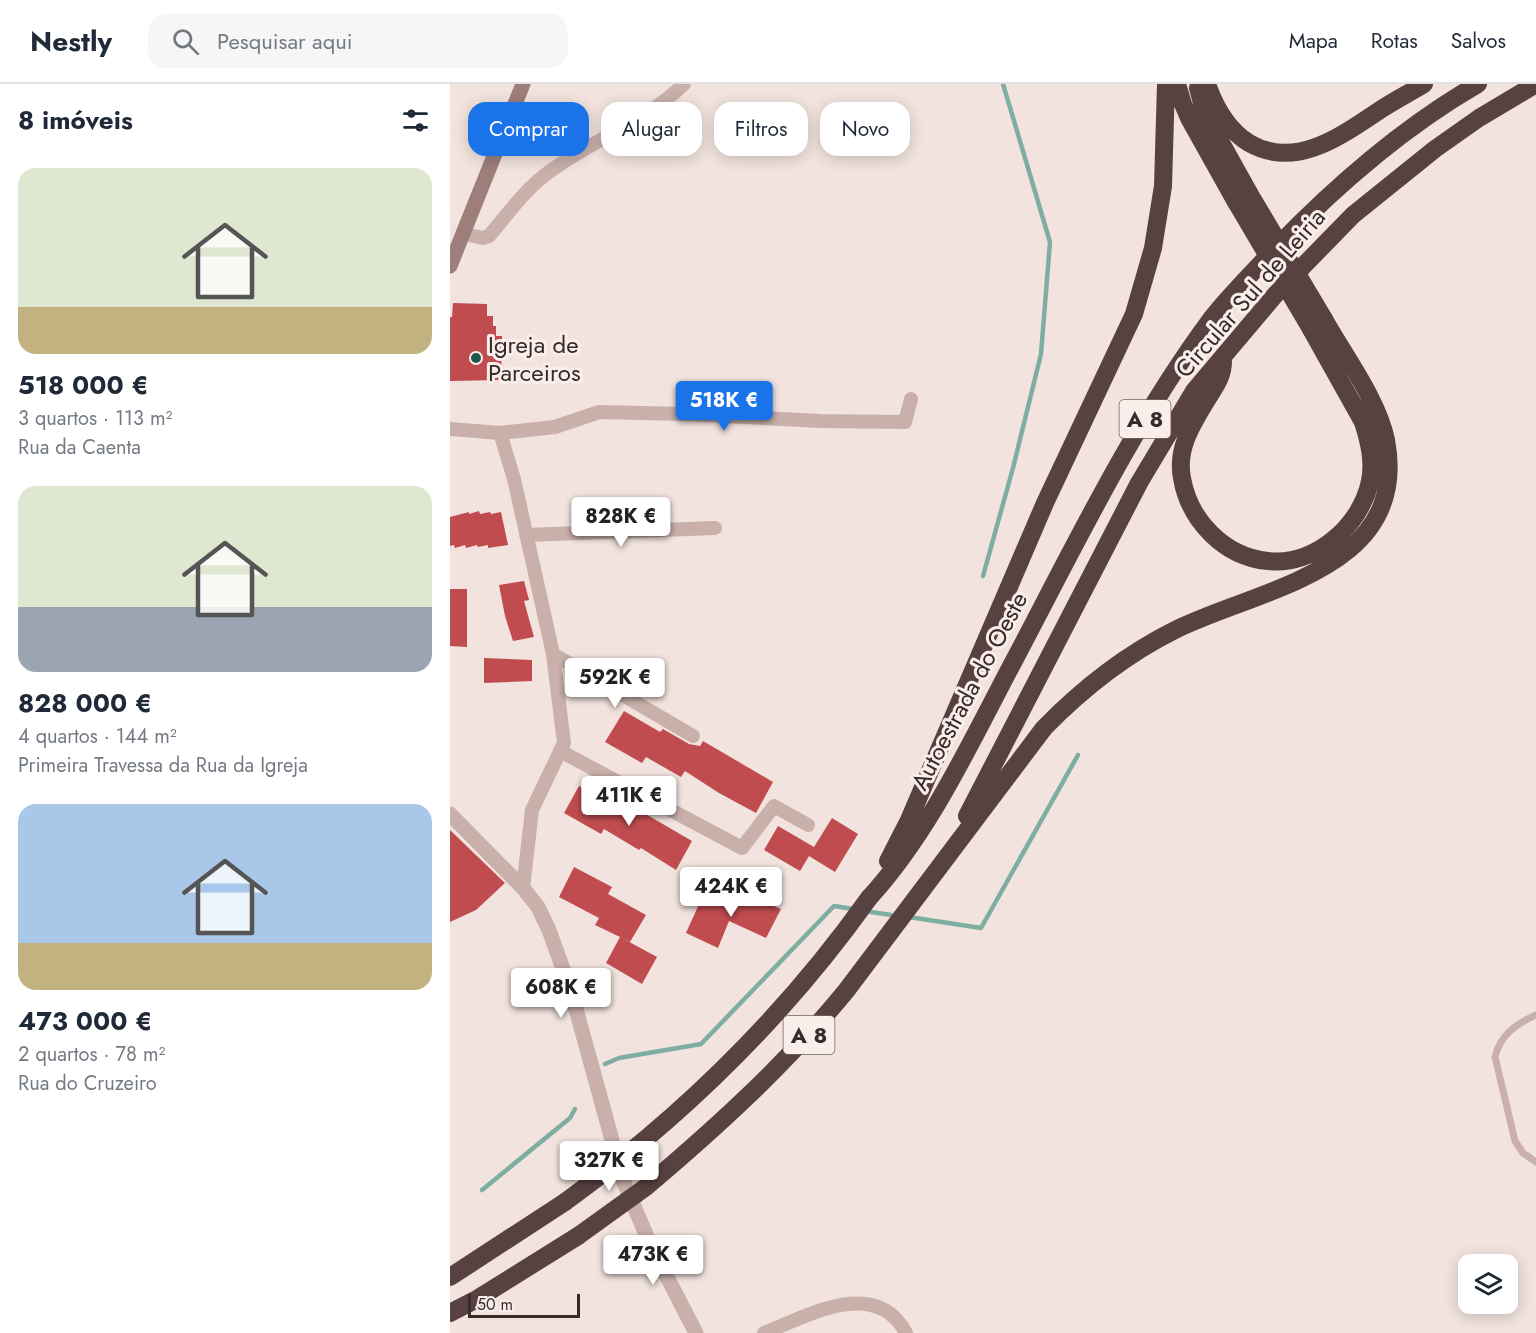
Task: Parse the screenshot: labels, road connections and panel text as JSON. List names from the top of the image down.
{
  "streets": {
    "highway": ["Circular Sul de Leiria", "A 8", "Autoestrada do Oeste"]
  },
  "crossings": [
    ["Circular Sul de Leiria", "A 8"]
  ],
  "places": ["Igreja de Parceiros"],
  "scale_bar": "50 m",
  "page": {
    "header": "Nestly",
    "search": "Pesquisar aqui",
    "nav": ["Mapa", "Rotas", "Salvos"],
    "heading": "8 imóveis",
    "chip": [
      "Comprar",
      "Alugar",
      "Filtros",
      "Novo"
    ],
    "list": [
      {
        "name": "518 000 €",
        "note": "3 quartos · 113 m² · Rua da Caenta"
      },
      {
        "name": "828 000 €",
        "note": "4 quartos · 144 m² · Primeira Travessa da Rua da Igreja"
      },
      {
        "name": "473 000 €",
        "note": "2 quartos · 78 m² · Rua do Cruzeiro"
      }
    ],
    "price": [
      "518K €",
      "828K €",
      "592K €",
      "411K €",
      "424K €",
      "608K €",
      "327K €",
      "473K €"
    ],
    "scale": "50 m"
  }
}
